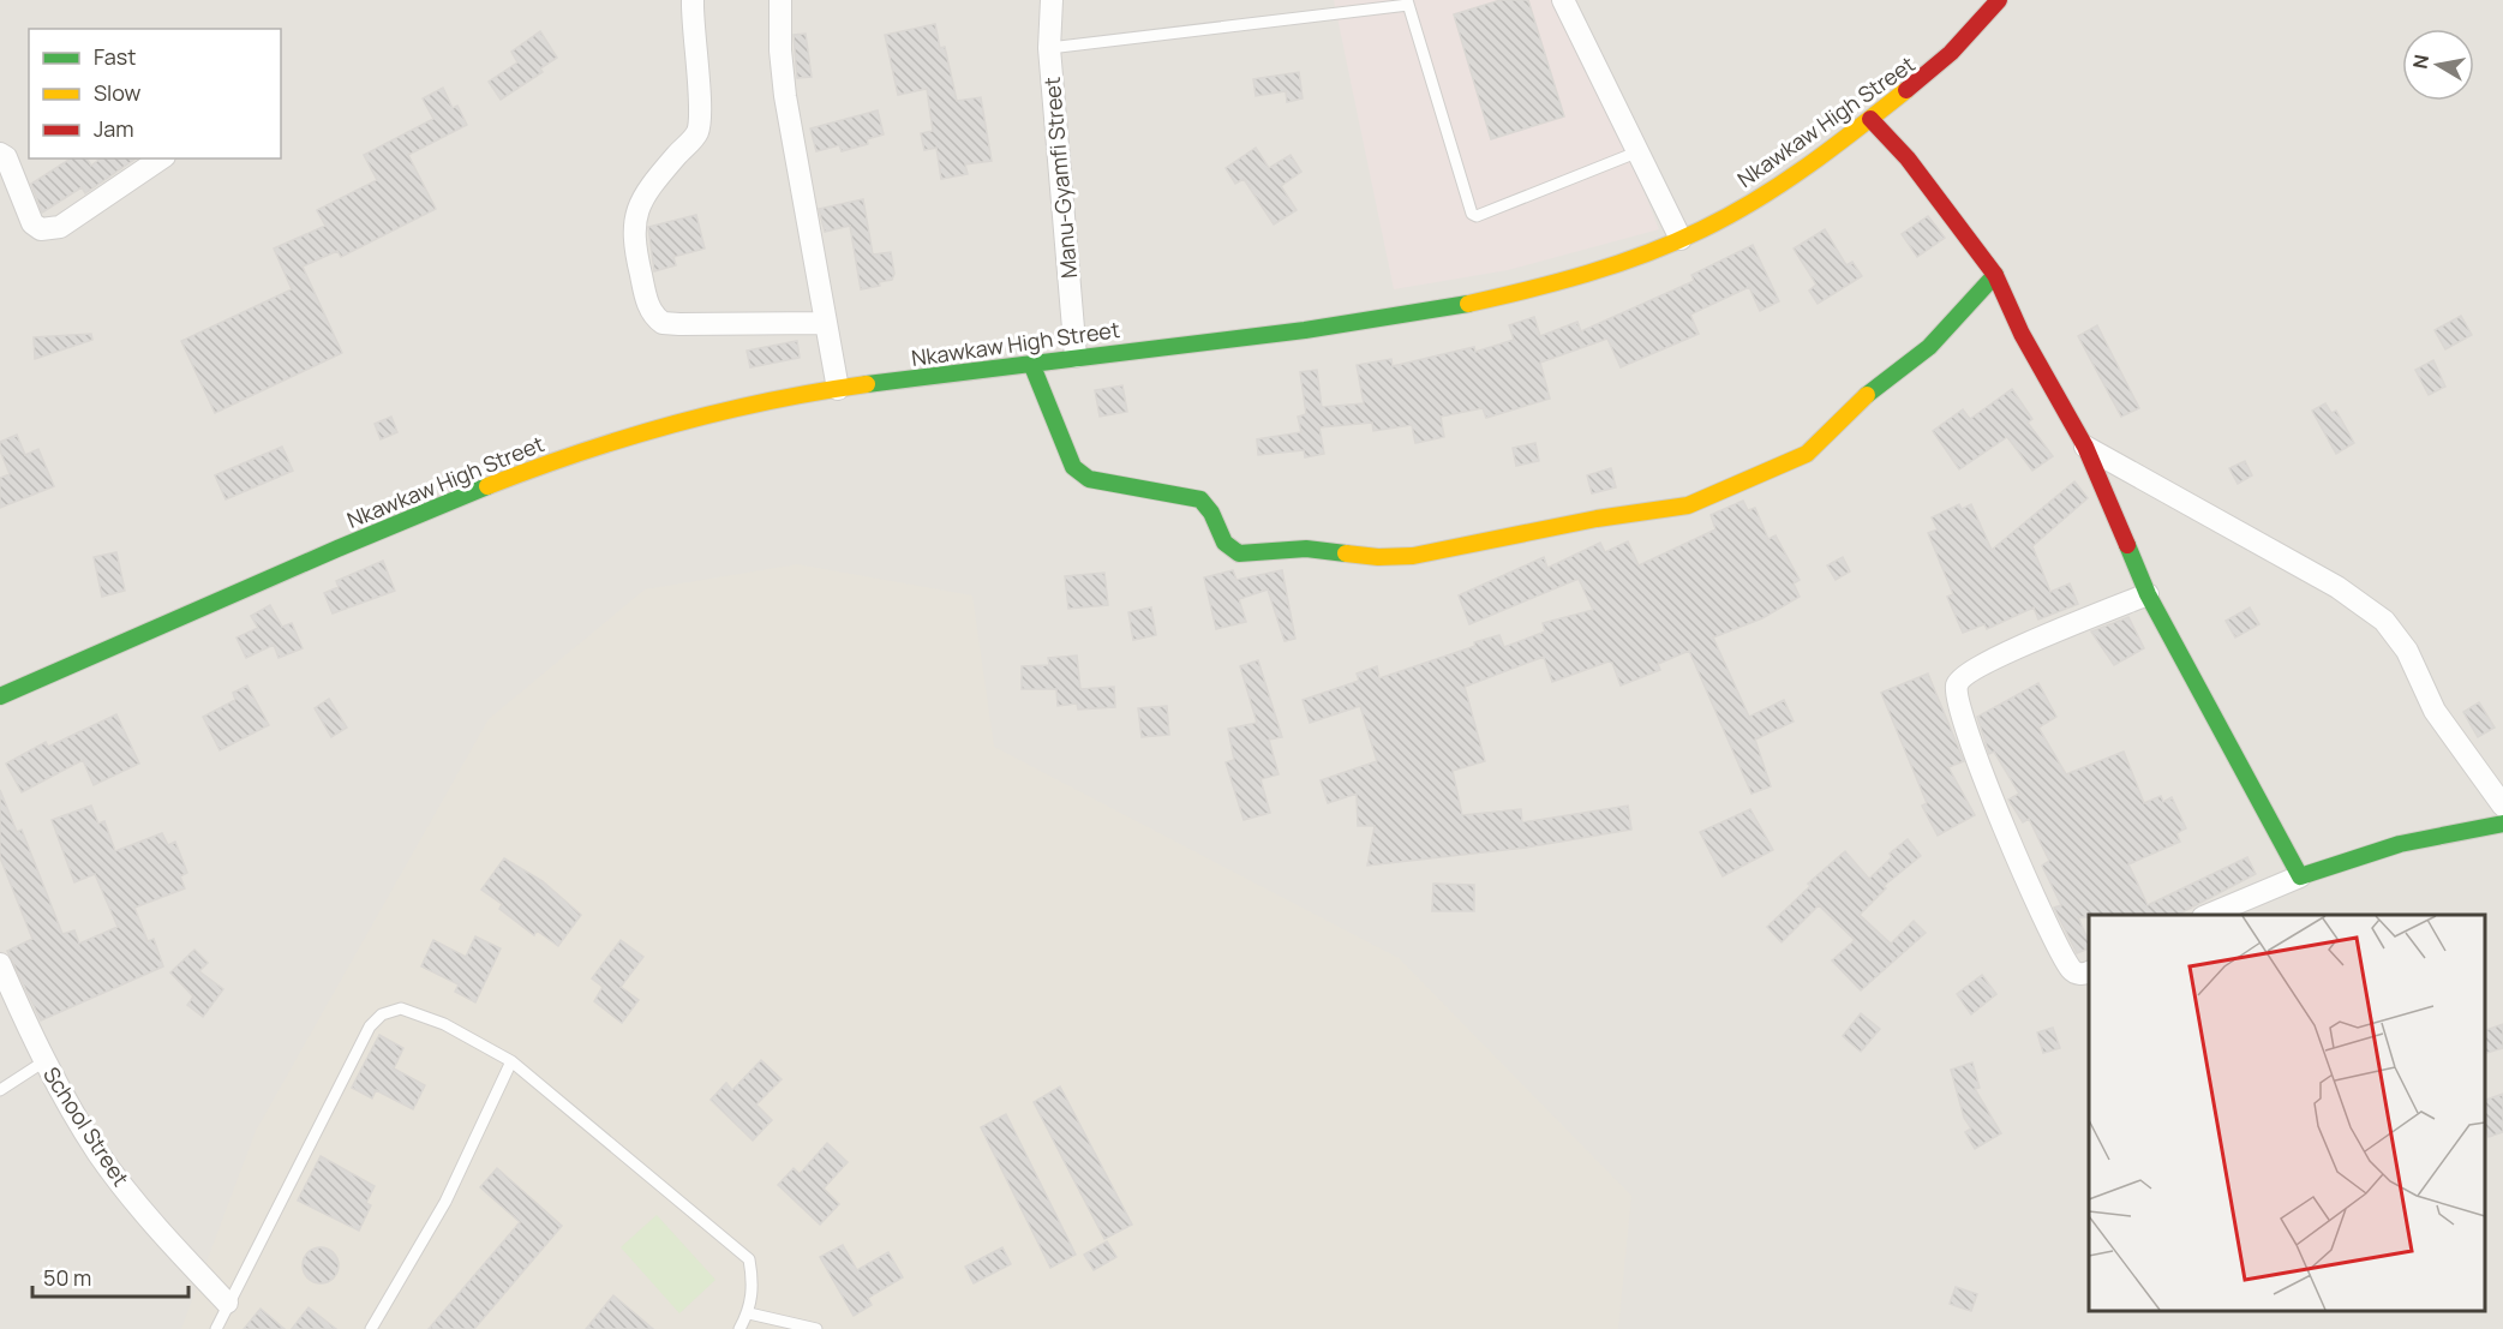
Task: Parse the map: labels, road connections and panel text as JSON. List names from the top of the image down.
{
  "streets": {
    "street": ["Nkawkaw High Street", "Manu-Gyamfi Street", "School Street"]
  },
  "crossings": [
    ["Nkawkaw High Street", "Manu-Gyamfi Street"]
  ],
  "legend": ["Fast", "Slow", "Jam"],
  "scale_bar": "50 m",
  "north": "left"
}
